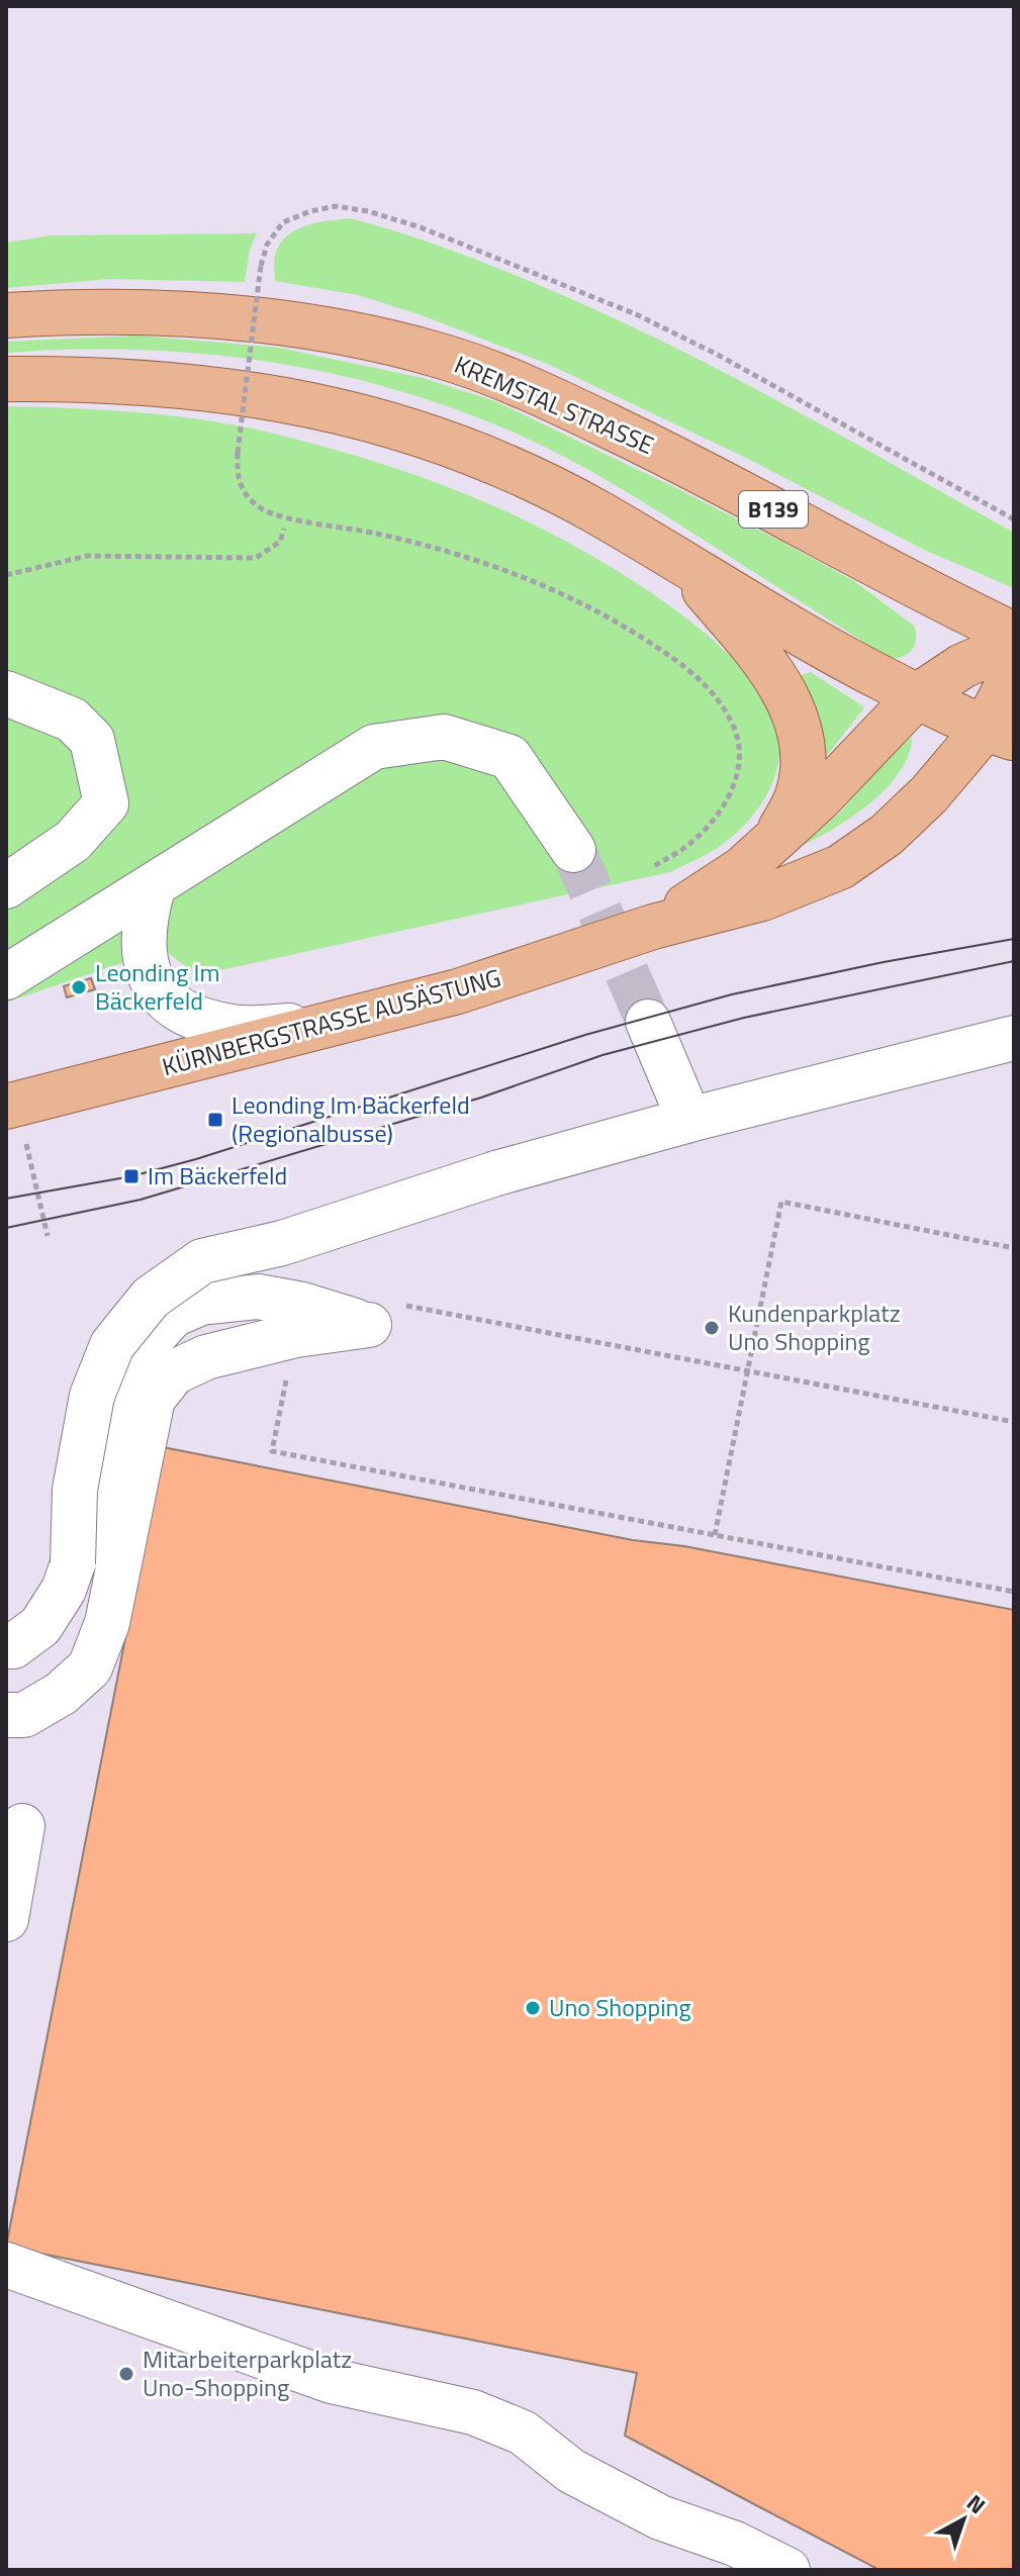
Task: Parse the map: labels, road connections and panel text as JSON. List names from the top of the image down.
{
  "streets": {
    "main road": ["KREMSTAL STRASSE", "B139", "KÜRNBERGSTRASSE AUSÄSTUNG"]
  },
  "places": {
    "other": [
      "Leonding Im Bäckerfeld",
      "Kundenparkplatz Uno Shopping",
      "Uno Shopping",
      "Mitarbeiterparkplatz Uno-Shopping"
    ],
    "transit": ["Leonding Im Bäckerfeld (Regionalbusse)", "Im Bäckerfeld"]
  },
  "north": "top right"
}
